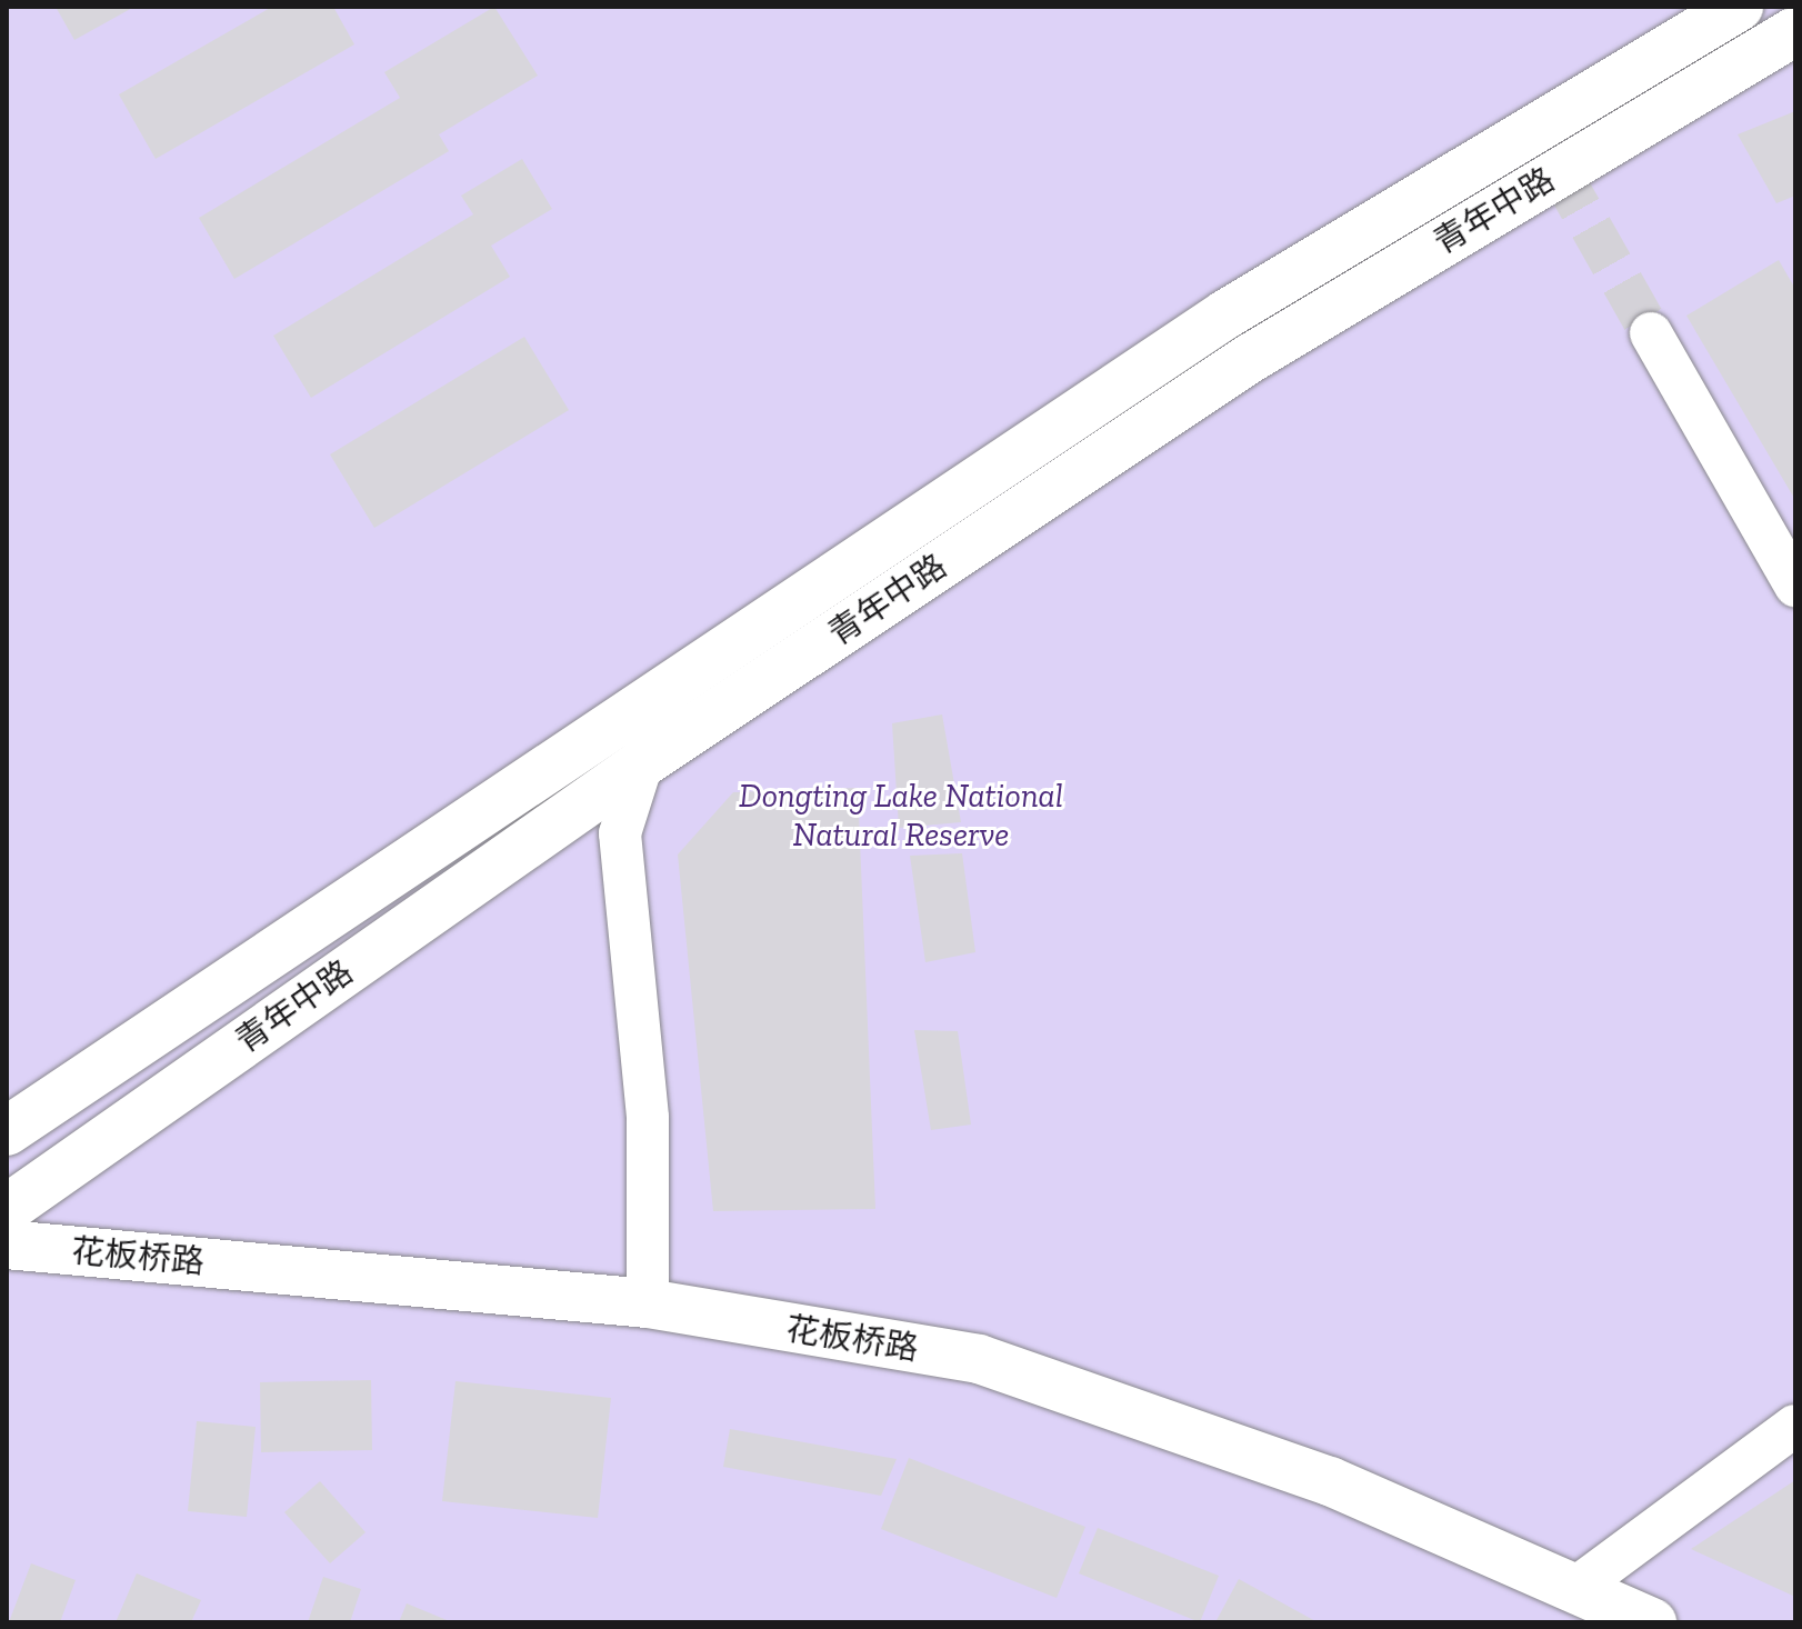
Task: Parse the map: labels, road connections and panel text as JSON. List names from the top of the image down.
{
  "streets": {
    "main road": ["青年中路", "花板桥路"]
  },
  "parks": ["Dongting Lake National Natural Reserve"]
}
